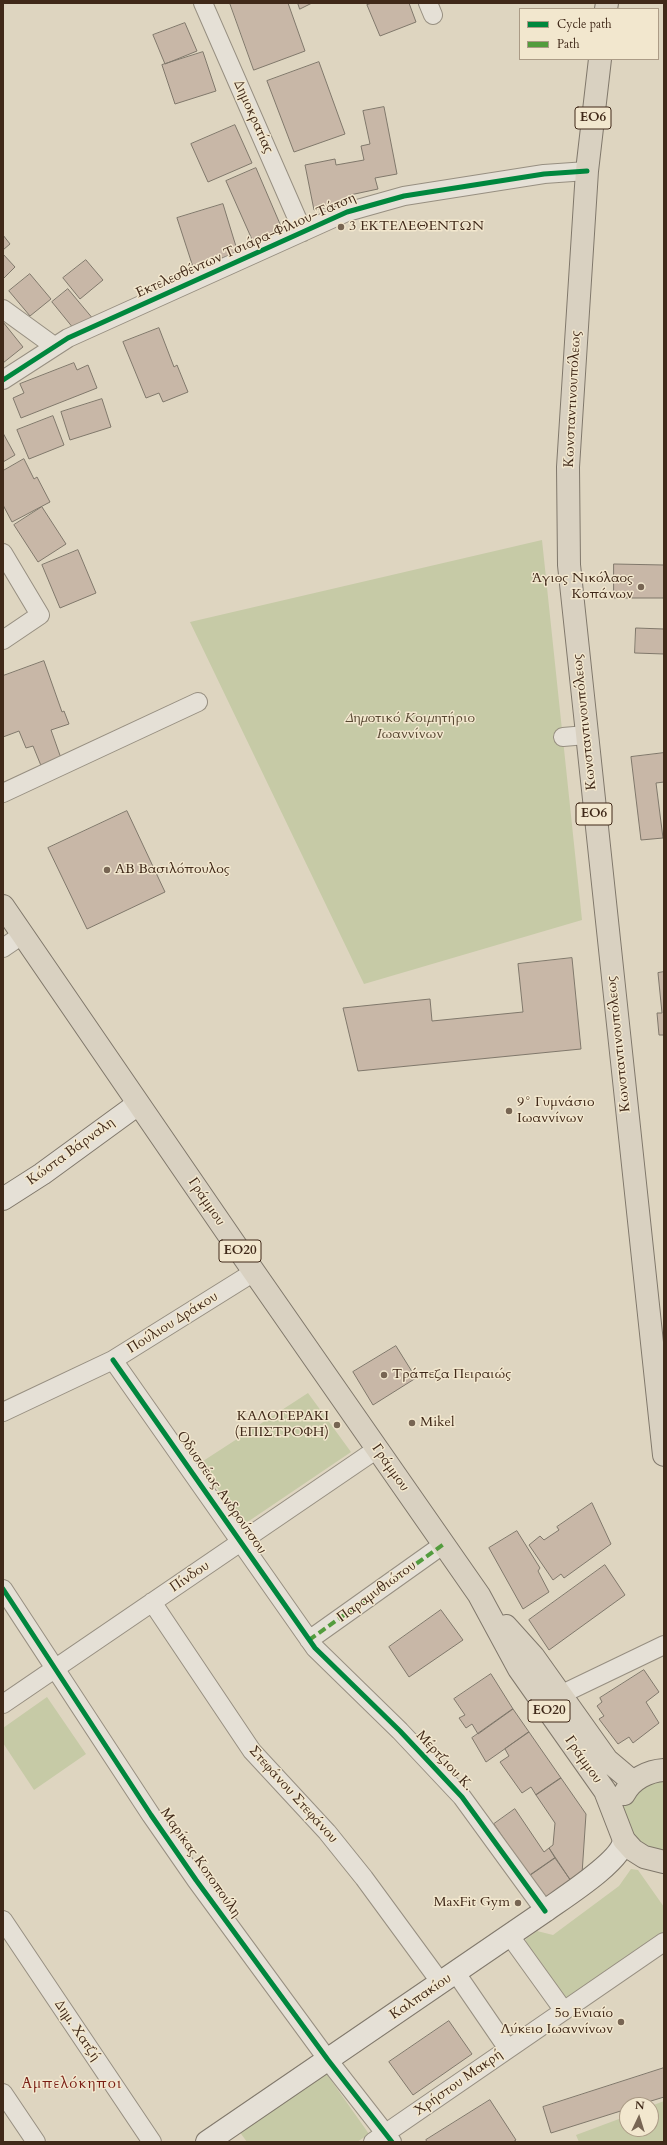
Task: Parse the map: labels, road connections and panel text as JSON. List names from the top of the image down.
{
  "streets": {
    "main road": [
      "ΕΟ6",
      "Κωνσταντινουπόλεως",
      "Κώστα Βάρναλη",
      "Γράμμου",
      "ΕΟ20",
      "Καλπακίου"
    ],
    "street": [
      "Δημοκρατίας",
      "Εκτελεσθέντων Τσιάρα-Φίλιου-Τάτση",
      "Πούλιου Δράκου",
      "Οδυσσέως Ανδρούτσου",
      "Πίνδου",
      "Παραμυθιώτου",
      "Μέρτζιου Κ.",
      "Στεφάνου Στεφάνου",
      "Μαρίκας Κοτοπούλη",
      "Δημ. Χατζή",
      "Χρήστου Μακρή"
    ]
  },
  "crossings": [
    ["Δημοκρατίας", "Εκτελεσθέντων Τσιάρα-Φίλιου-Τάτση"],
    ["Εκτελεσθέντων Τσιάρα-Φίλιου-Τάτση", "Κωνσταντινουπόλεως"],
    ["Κώστα Βάρναλη", "Γράμμου"],
    ["Γράμμου", "Πούλιου Δράκου"],
    ["Γράμμου", "Πίνδου"],
    ["Γράμμου", "Παραμυθιώτου"],
    ["Γράμμου", "Καλπακίου"],
    ["Πούλιου Δράκου", "Οδυσσέως Ανδρούτσου"],
    ["Οδυσσέως Ανδρούτσου", "Πίνδου"],
    ["Οδυσσέως Ανδρούτσου", "Παραμυθιώτου"],
    ["Οδυσσέως Ανδρούτσου", "Μέρτζιου Κ."],
    ["Πίνδου", "Στεφάνου Στεφάνου"],
    ["Πίνδου", "Μαρίκας Κοτοπούλη"],
    ["Παραμυθιώτου", "Μέρτζιου Κ."],
    ["Μέρτζιου Κ.", "Καλπακίου"],
    ["Στεφάνου Στεφάνου", "Καλπακίου"],
    ["Στεφάνου Στεφάνου", "Χρήστου Μακρή"],
    ["Μαρίκας Κοτοπούλη", "Καλπακίου"],
    ["Μαρίκας Κοτοπούλη", "Χρήστου Μακρή"]
  ],
  "districts": ["Αμπελόκηποι"],
  "parks": ["Δημοτικό Κοιμητήριο Ιωαννίνων"],
  "places": [
    "3 ΕΚΤΕΛΕΘΕΝΤΩΝ",
    "Άγιος Νικόλαος Κοπάνων",
    "ΑΒ Βασιλόπουλος",
    "9° Γυμνάσιο Ιωαννίνων",
    "Τράπεζα Πειραιώς",
    "Mikel",
    "ΚΑΛΟΓΕΡΑΚΙ (ΕΠΙΣΤΡΟΦΗ)",
    "MaxFit Gym",
    "5ο Ενιαίο Λύκειο Ιωαννίνων"
  ],
  "legend": ["Cycle path", "Path"],
  "north": "top"
}
